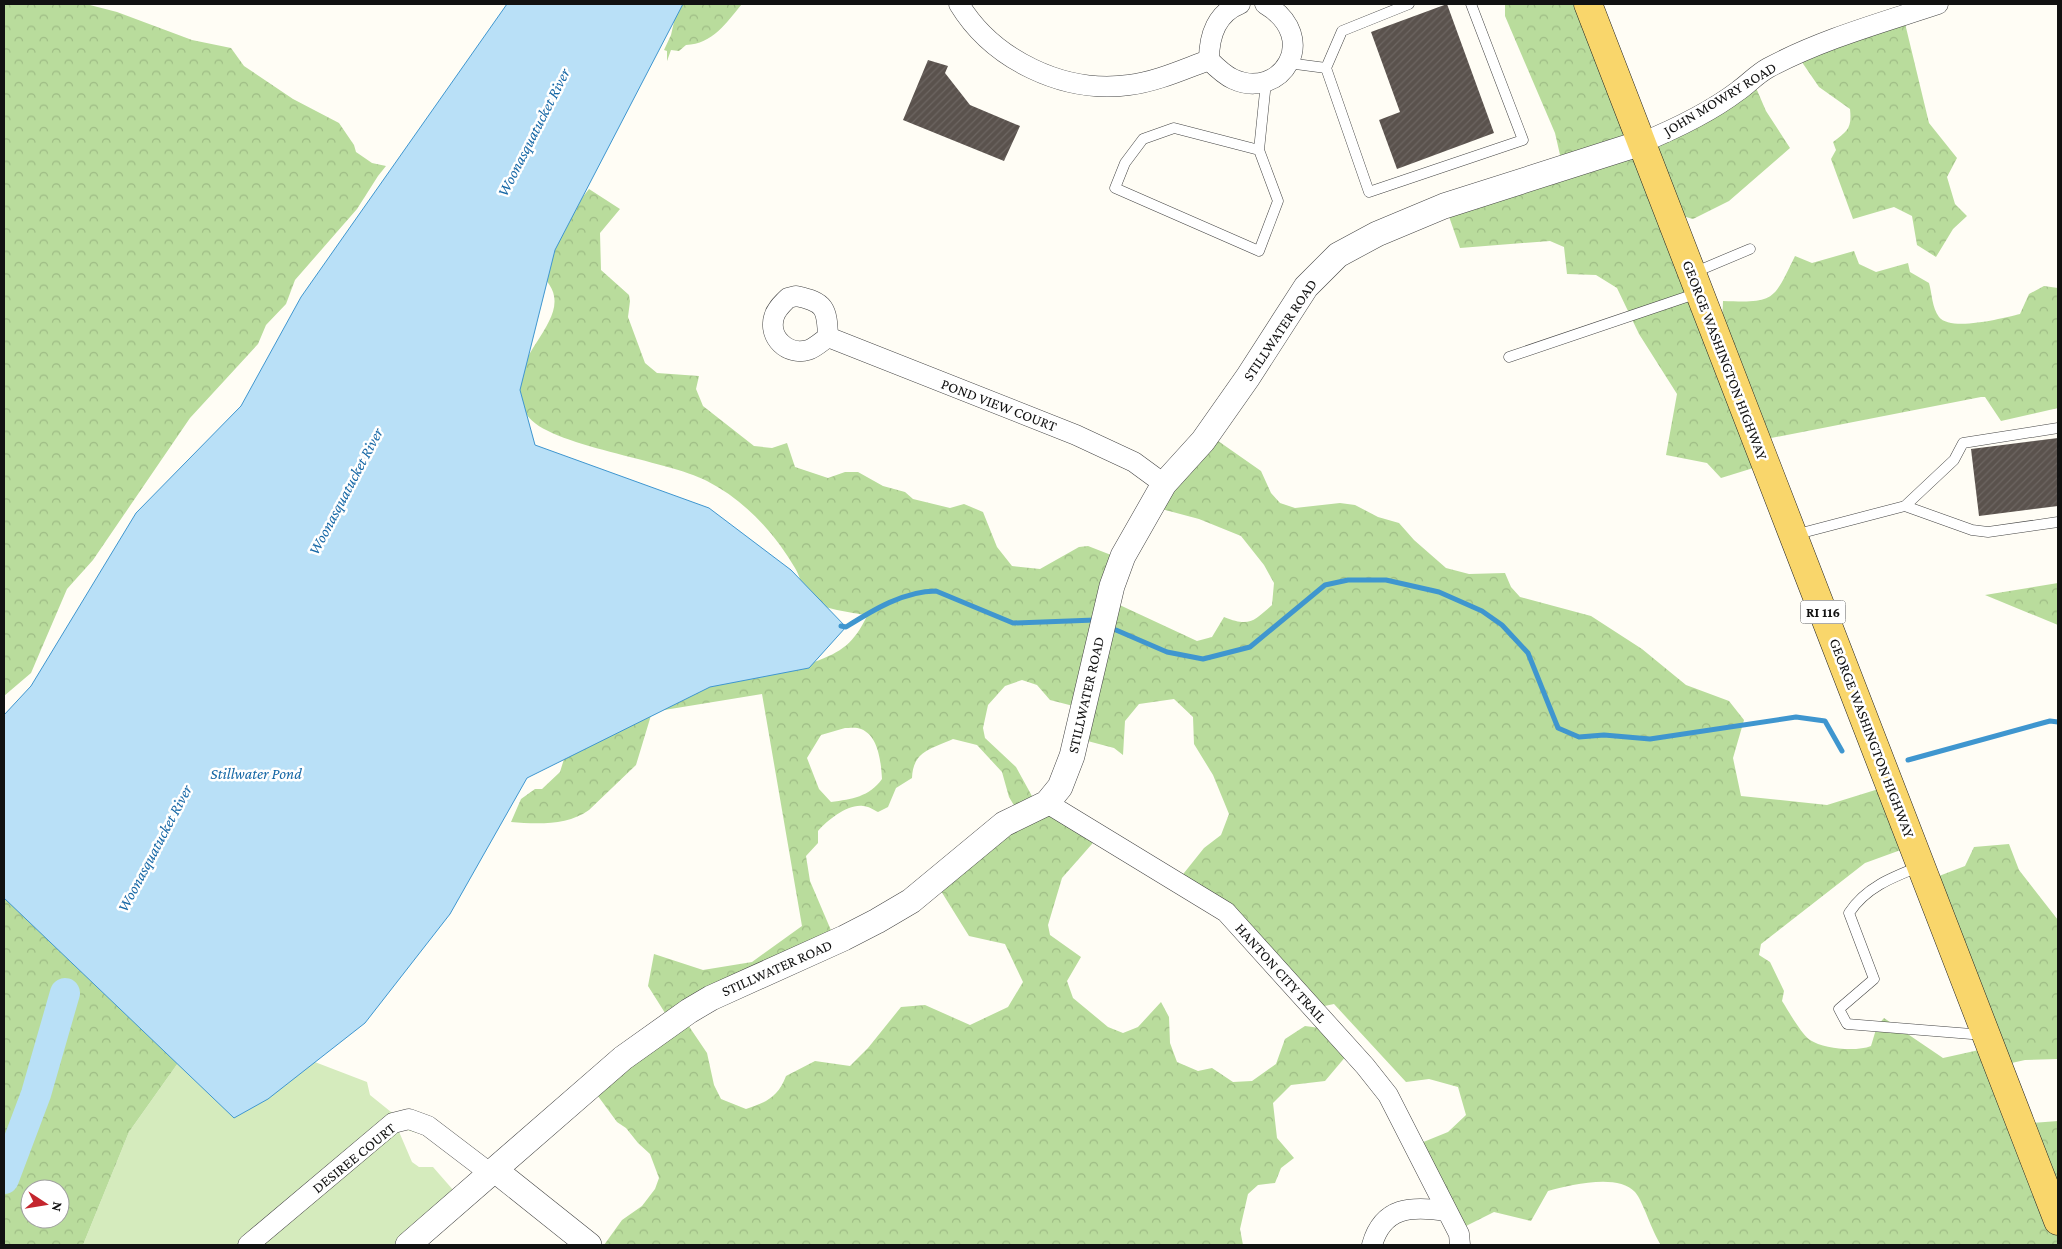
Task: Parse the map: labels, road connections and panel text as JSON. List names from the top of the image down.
{
  "streets": {
    "main road": ["GEORGE WASHINGTON HIGHWAY", "RI 116"],
    "street": [
      "JOHN MOWRY ROAD",
      "STILLWATER ROAD",
      "POND VIEW COURT",
      "HANTON CITY TRAIL",
      "DESIREE COURT"
    ]
  },
  "crossings": [
    ["JOHN MOWRY ROAD", "STILLWATER ROAD"],
    ["JOHN MOWRY ROAD", "GEORGE WASHINGTON HIGHWAY"],
    ["STILLWATER ROAD", "GEORGE WASHINGTON HIGHWAY"],
    ["STILLWATER ROAD", "POND VIEW COURT"],
    ["STILLWATER ROAD", "HANTON CITY TRAIL"],
    ["STILLWATER ROAD", "DESIREE COURT"]
  ],
  "water": ["Woonasquatucket River", "Stillwater Pond"],
  "north": "right"
}
